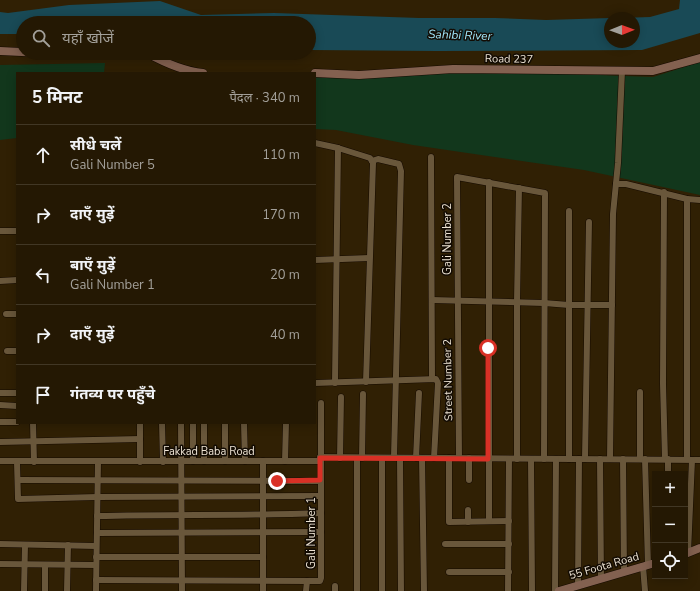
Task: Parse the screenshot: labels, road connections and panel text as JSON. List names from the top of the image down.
{
  "streets": {
    "street": [
      "Road 237",
      "Gali Number 2",
      "Street Number 2",
      "Fakkad Baba Road",
      "Gali Number 1",
      "55 Foota Road"
    ]
  },
  "crossings": [
    ["Gali Number 2", "Street Number 2"],
    ["Street Number 2", "Fakkad Baba Road"],
    ["Fakkad Baba Road", "Gali Number 1"]
  ],
  "water": ["Sahibi River"],
  "north": "right",
  "page": {
    "search": "यहाँ खोजें",
    "heading": ["5 मिनट", "पैदल · 340 m"],
    "list": [
      ["सीधे चलें", "Gali Number 5", "110 m"],
      ["दाएँ मुड़ें", "170 m"],
      ["बाएँ मुड़ें", "Gali Number 1", "20 m"],
      ["दाएँ मुड़ें", "40 m"],
      "गंतव्य पर पहुँचे"
    ],
    "map_buttons": ["+", "−"]
  }
}
